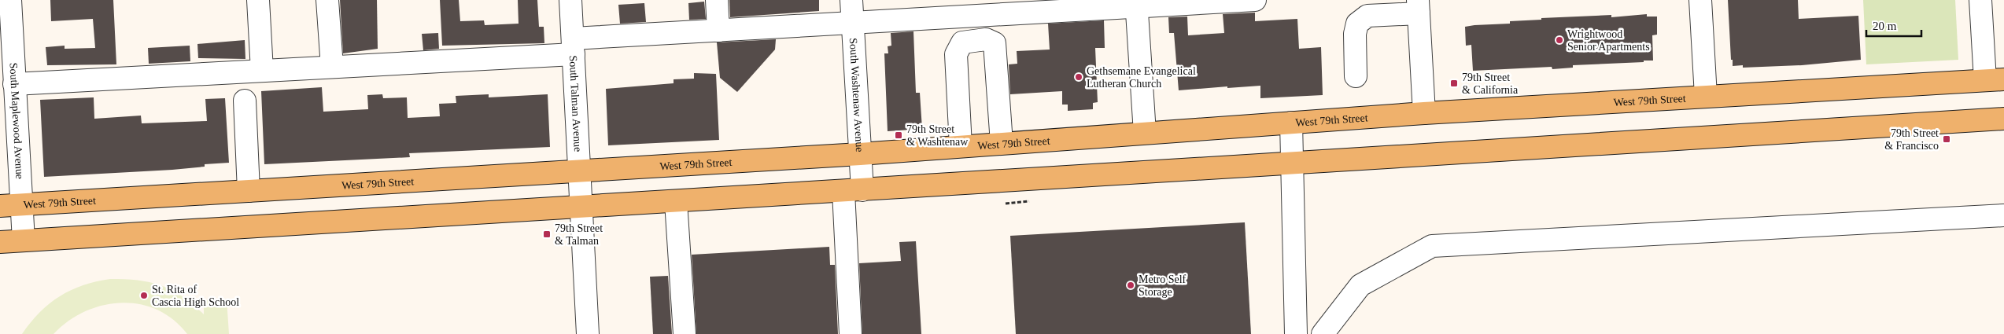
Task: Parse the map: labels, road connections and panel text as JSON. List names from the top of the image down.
{
  "streets": {
    "main road": ["West 79th Street"],
    "street": ["South Washtenaw Avenue", "South Talman Avenue", "South Maplewood Avenue"]
  },
  "crossings": [
    ["South Washtenaw Avenue", "West 79th Street"],
    ["West 79th Street", "South Talman Avenue"],
    ["West 79th Street", "South Maplewood Avenue"]
  ],
  "places": {
    "other": [
      "Wrightwood Senior Apartments",
      "Gethsemane Evangelical Lutheran Church",
      "Metro Self Storage",
      "St. Rita of Cascia High School"
    ],
    "transit": [
      "79th Street & California",
      "79th Street & Washtenaw",
      "79th Street & Francisco",
      "79th Street & Talman"
    ]
  },
  "scale_bar": "20 m"
}
